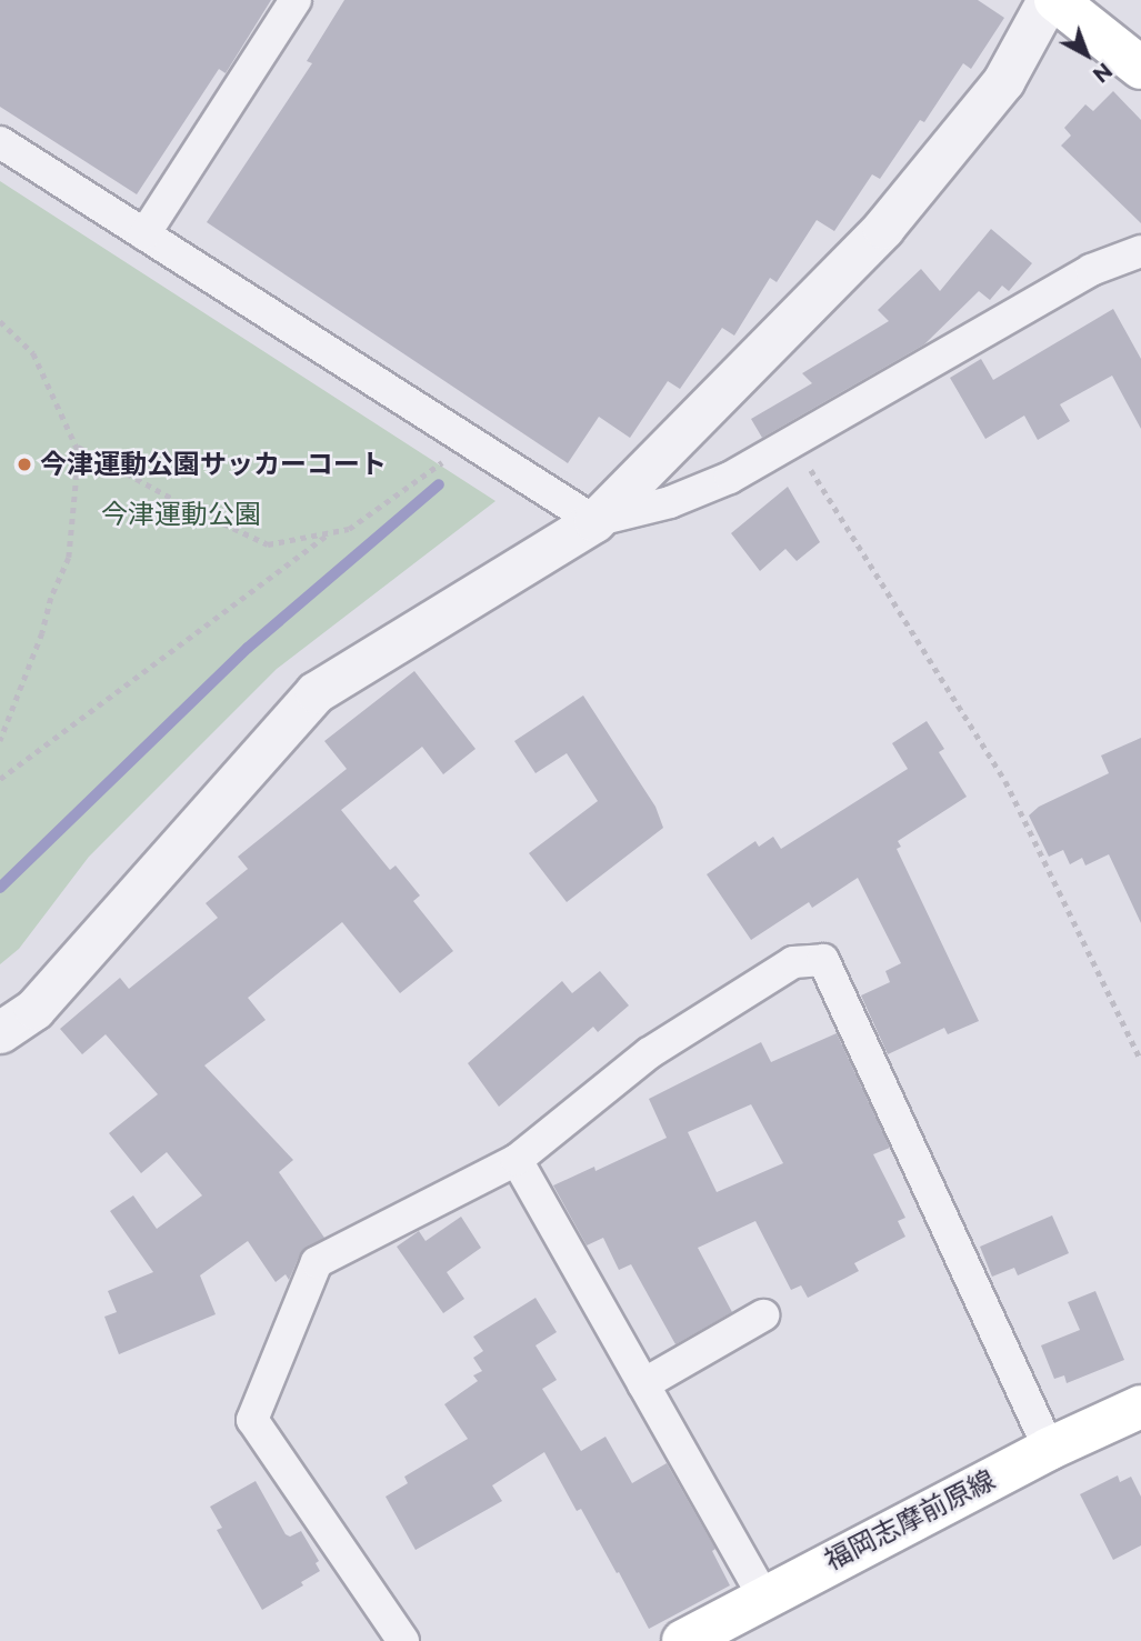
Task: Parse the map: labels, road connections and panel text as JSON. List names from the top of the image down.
{
  "streets": {
    "main road": ["福岡志摩前原線"]
  },
  "parks": ["今津運動公園"],
  "places": ["今津運動公園サッカーコート"],
  "north": "bottom right"
}
